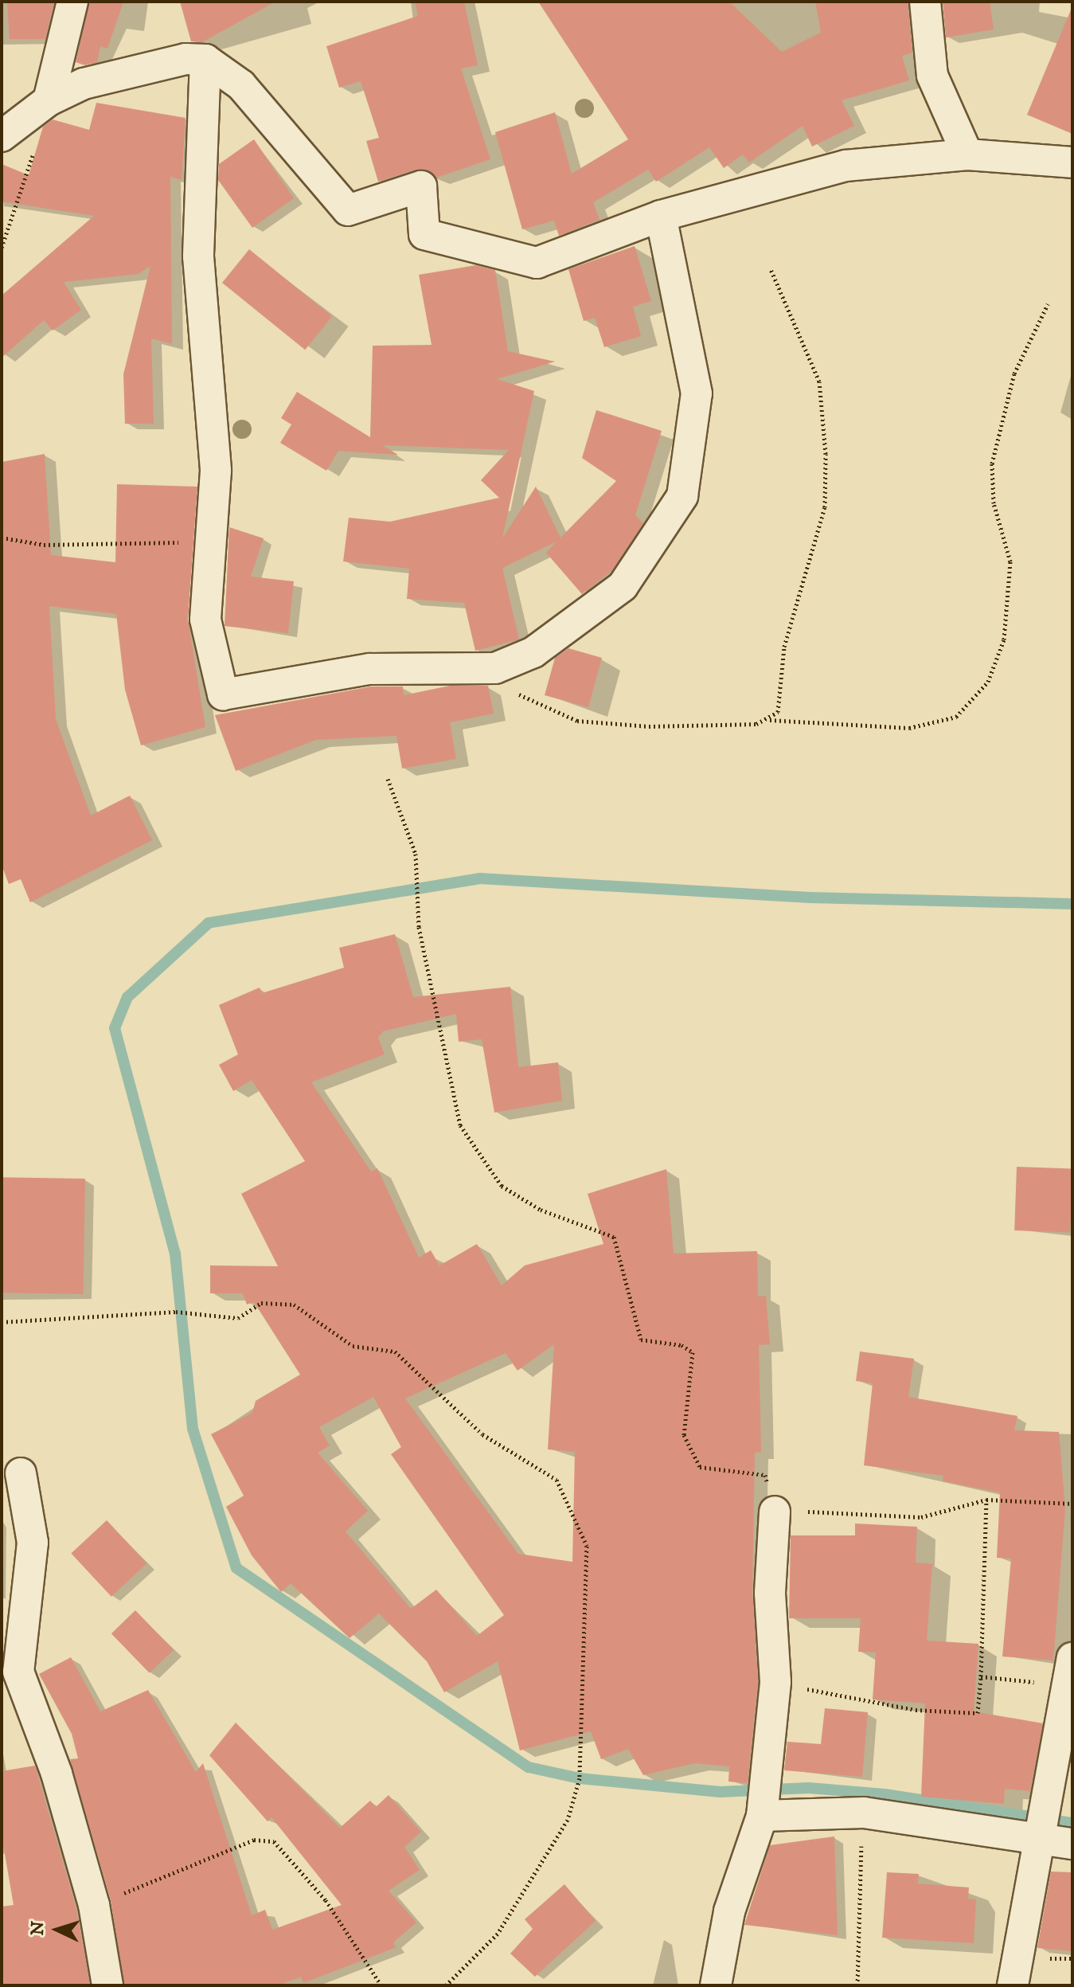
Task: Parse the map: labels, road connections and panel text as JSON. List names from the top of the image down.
{
  "north": "left"
}
